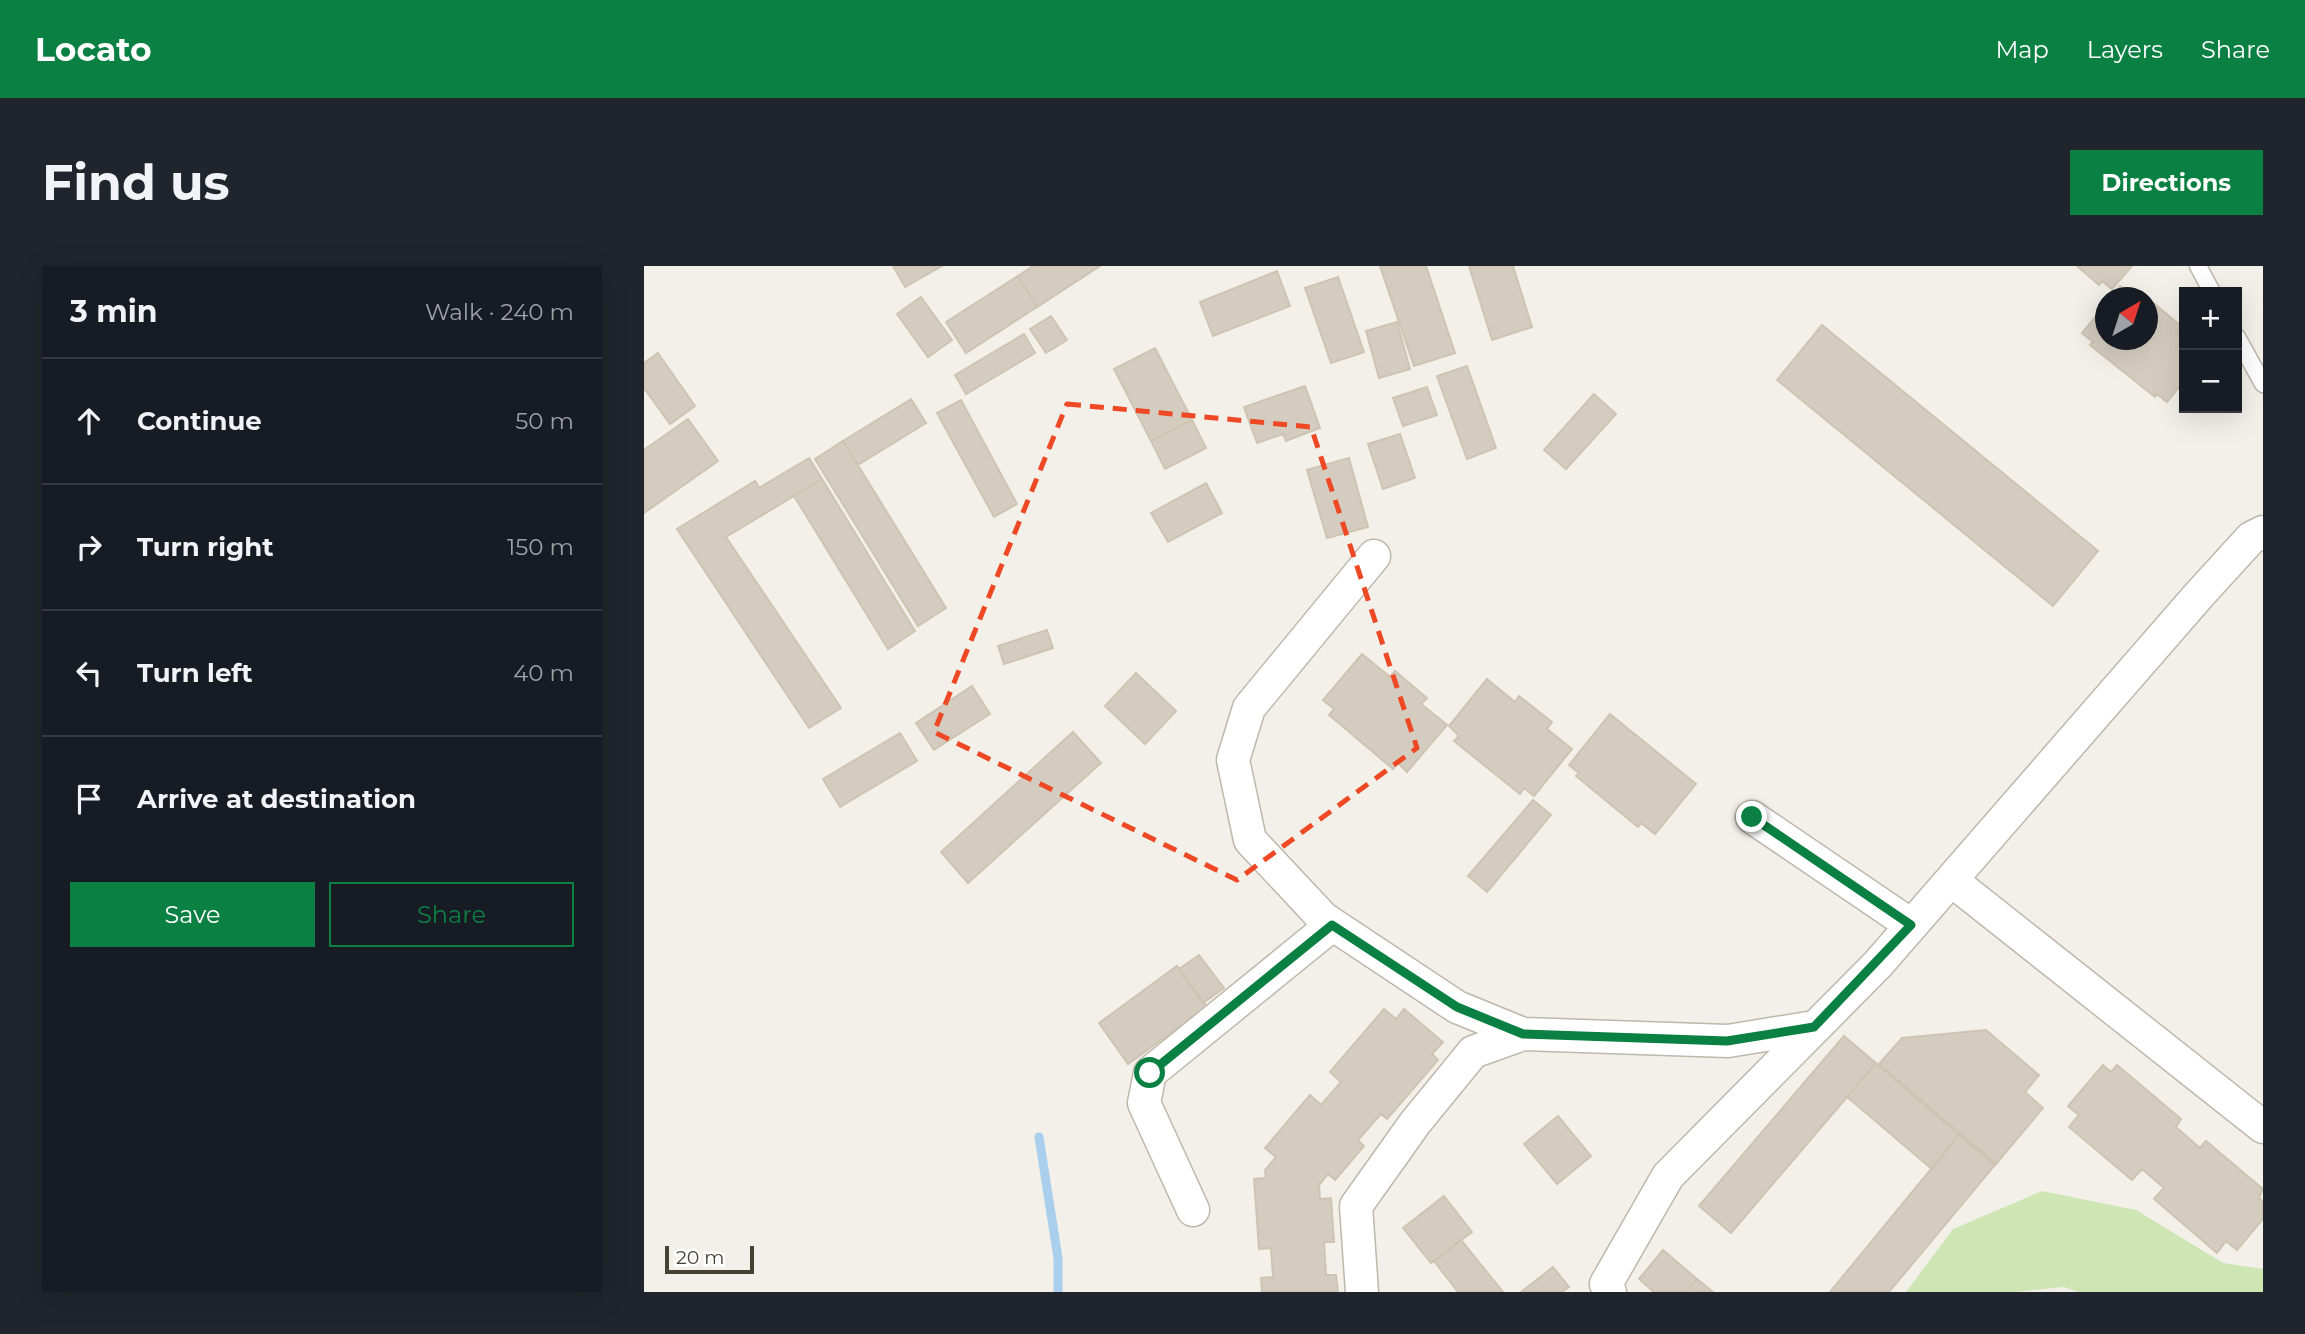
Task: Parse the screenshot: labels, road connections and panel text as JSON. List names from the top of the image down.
{
  "scale_bar": "20 m",
  "north": "top right",
  "page": {
    "header": "Locato",
    "nav": ["Map", "Layers", "Share"],
    "buttons": [
      "Directions",
      ["Save", "Share"]
    ],
    "title": "Find us",
    "heading": ["3 min", "Walk · 240 m"],
    "map_buttons": ["+", "−"],
    "list": [
      ["Continue", "50 m"],
      ["Turn right", "150 m"],
      ["Turn left", "40 m"],
      "Arrive at destination"
    ],
    "scale": "20 m"
  }
}
